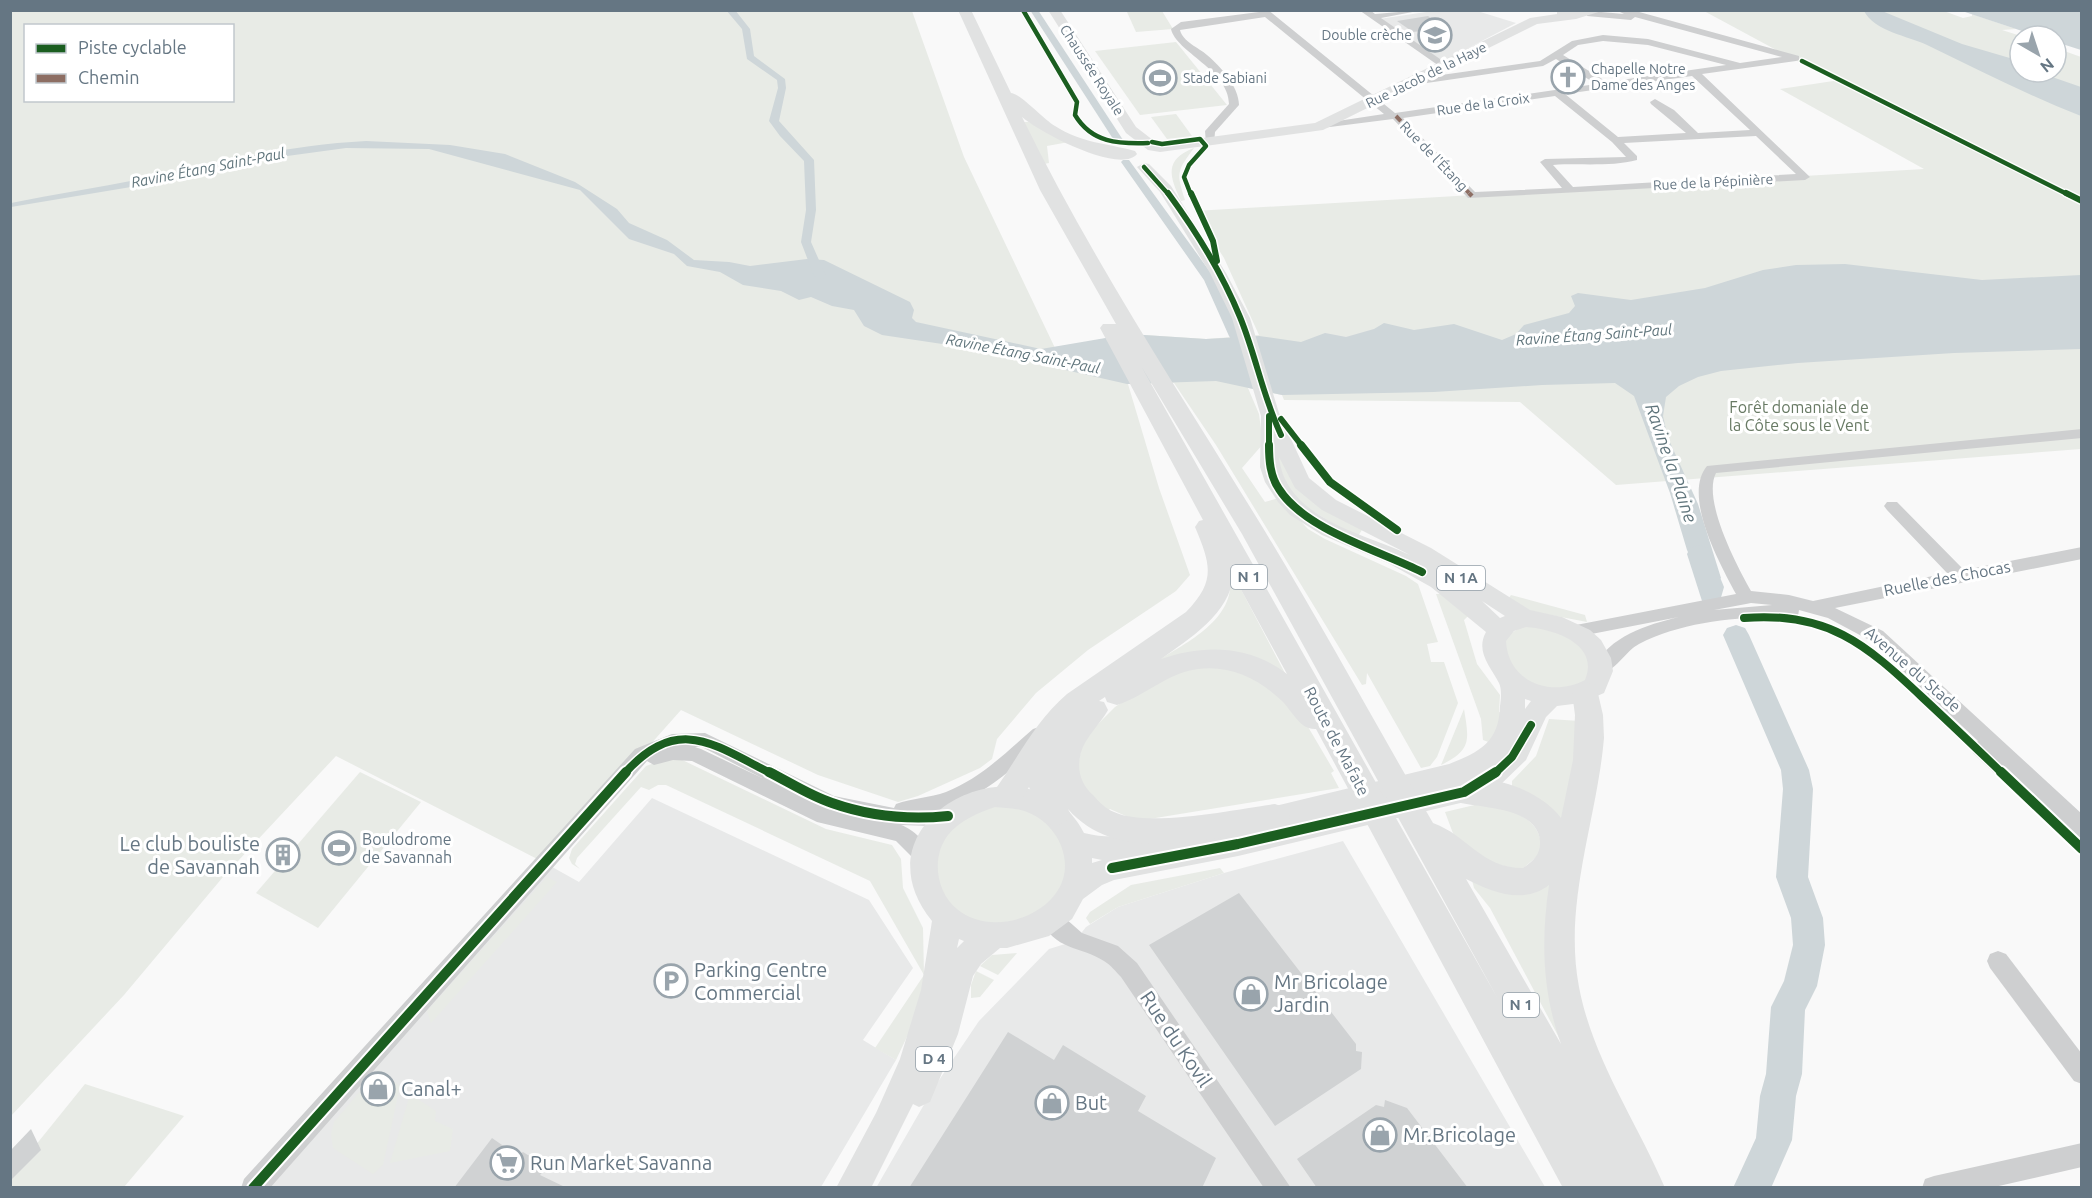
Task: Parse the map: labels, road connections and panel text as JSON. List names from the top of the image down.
{
  "streets": {
    "highway": ["N 1", "Route de Mafate"],
    "main road": [
      "Chaussée Royale",
      "Rue Jacob de la Haye",
      "Rue de la Croix",
      "N 1A",
      "D 4"
    ],
    "street": [
      "Rue de l'Étang",
      "Rue de la Pépinière",
      "Ruelle des Chocas",
      "Avenue du Stade",
      "Rue du Kovil"
    ]
  },
  "crossings": [
    ["Chaussée Royale", "Rue de la Croix"],
    ["Chaussée Royale", "N 1A"],
    ["Rue Jacob de la Haye", "Rue de la Croix"],
    ["Rue Jacob de la Haye", "Rue de l'Étang"],
    ["Rue de la Croix", "Rue de l'Étang"],
    ["Rue de la Croix", "Rue de la Pépinière"],
    ["Rue de la Croix", "N 1A"],
    ["Rue de l'Étang", "Rue de la Pépinière"],
    ["N 1", "Route de Mafate"],
    ["N 1A", "Avenue du Stade"],
    ["Ruelle des Chocas", "Avenue du Stade"],
    ["Rue du Kovil", "D 4"]
  ],
  "water": ["Ravine Étang Saint-Paul", "Ravine la Plaine"],
  "parks": ["Forêt domaniale de la Côte sous le Vent"],
  "places": {
    "school or university": ["Double crèche"],
    "church": ["Chapelle Notre Dame des Anges"],
    "sports": ["Stade Sabiani", "Boulodrome de Savannah"],
    "building": ["Le club bouliste de Savannah"],
    "parking": ["Parking Centre Commercial"],
    "shop": [
      "Mr Bricolage Jardin",
      "Canal+",
      "But",
      "Mr.Bricolage"
    ],
    "supermarket": ["Run Market Savanna"]
  },
  "legend": ["Piste cyclable", "Chemin"],
  "north": "bottom right"
}
